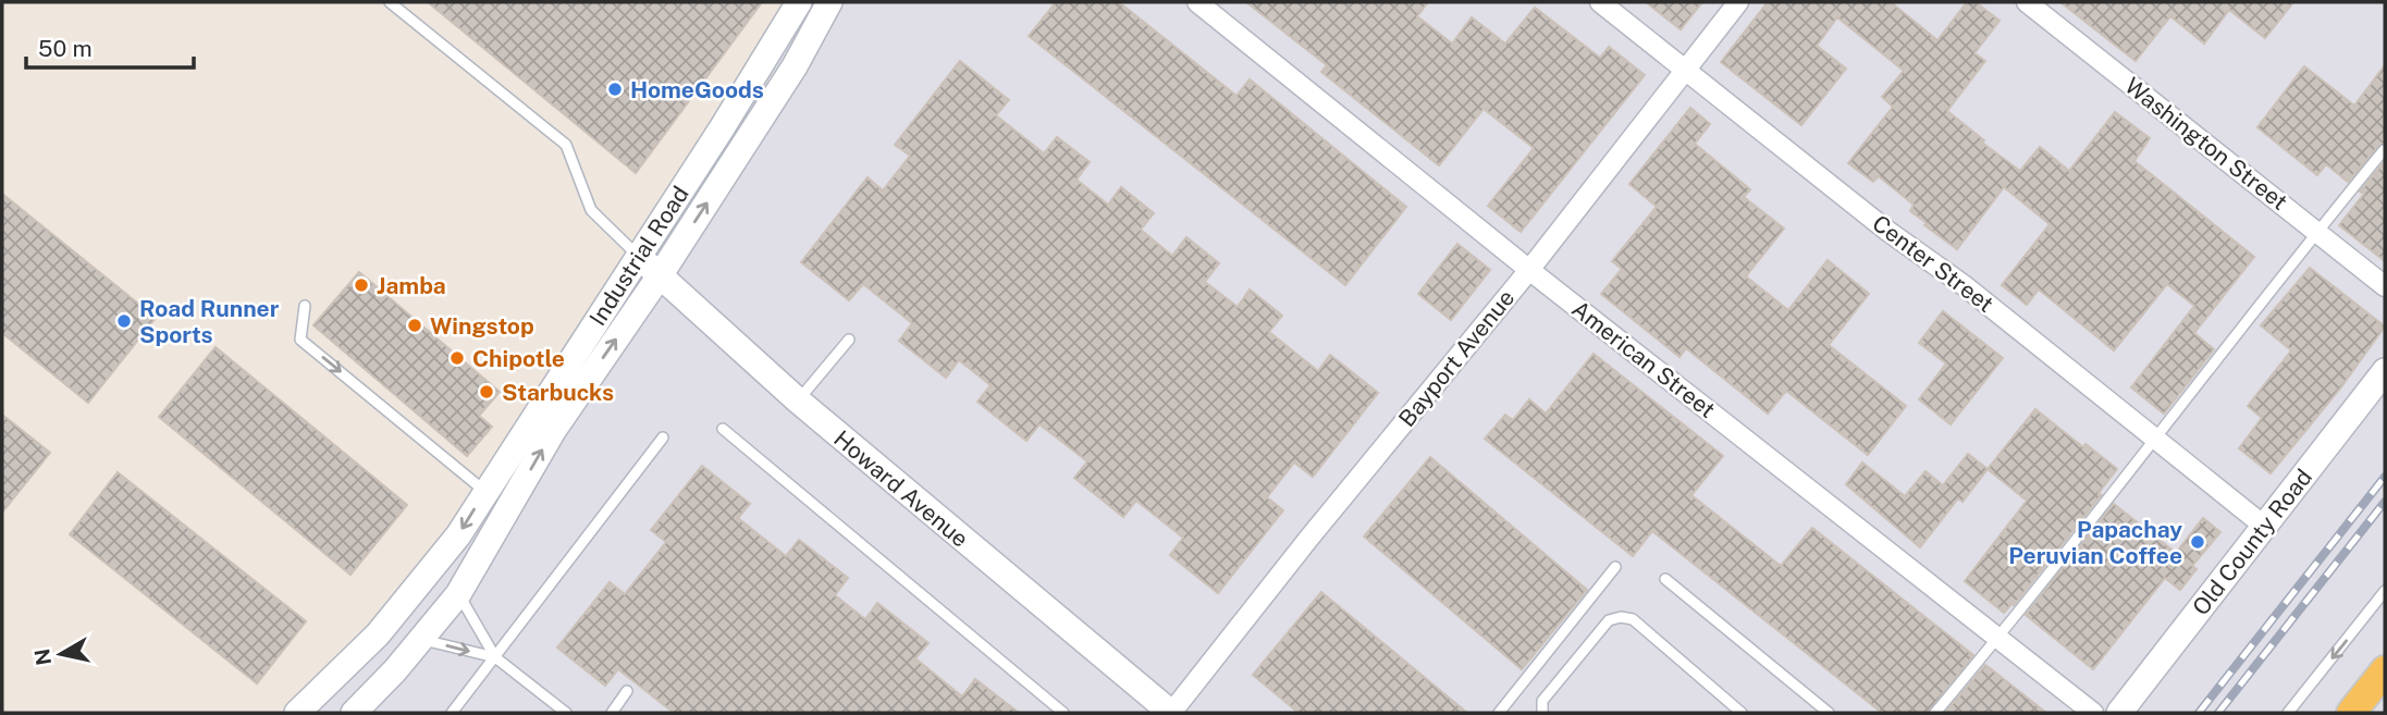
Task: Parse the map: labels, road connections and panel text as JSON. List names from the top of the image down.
{
  "streets": {
    "main road": ["Industrial Road", "Howard Avenue", "Old County Road"],
    "street": [
      "Washington Street",
      "Center Street",
      "Bayport Avenue",
      "American Street"
    ]
  },
  "crossings": [
    ["Industrial Road", "Howard Avenue"],
    ["Center Street", "Bayport Avenue"],
    ["Center Street", "Old County Road"],
    ["Bayport Avenue", "American Street"],
    ["Bayport Avenue", "Howard Avenue"]
  ],
  "places": [
    "HomeGoods",
    "Jamba",
    "Road Runner Sports",
    "Wingstop",
    "Chipotle",
    "Starbucks",
    "Papachay Peruvian Coffee"
  ],
  "scale_bar": "50 m",
  "north": "left"
}
